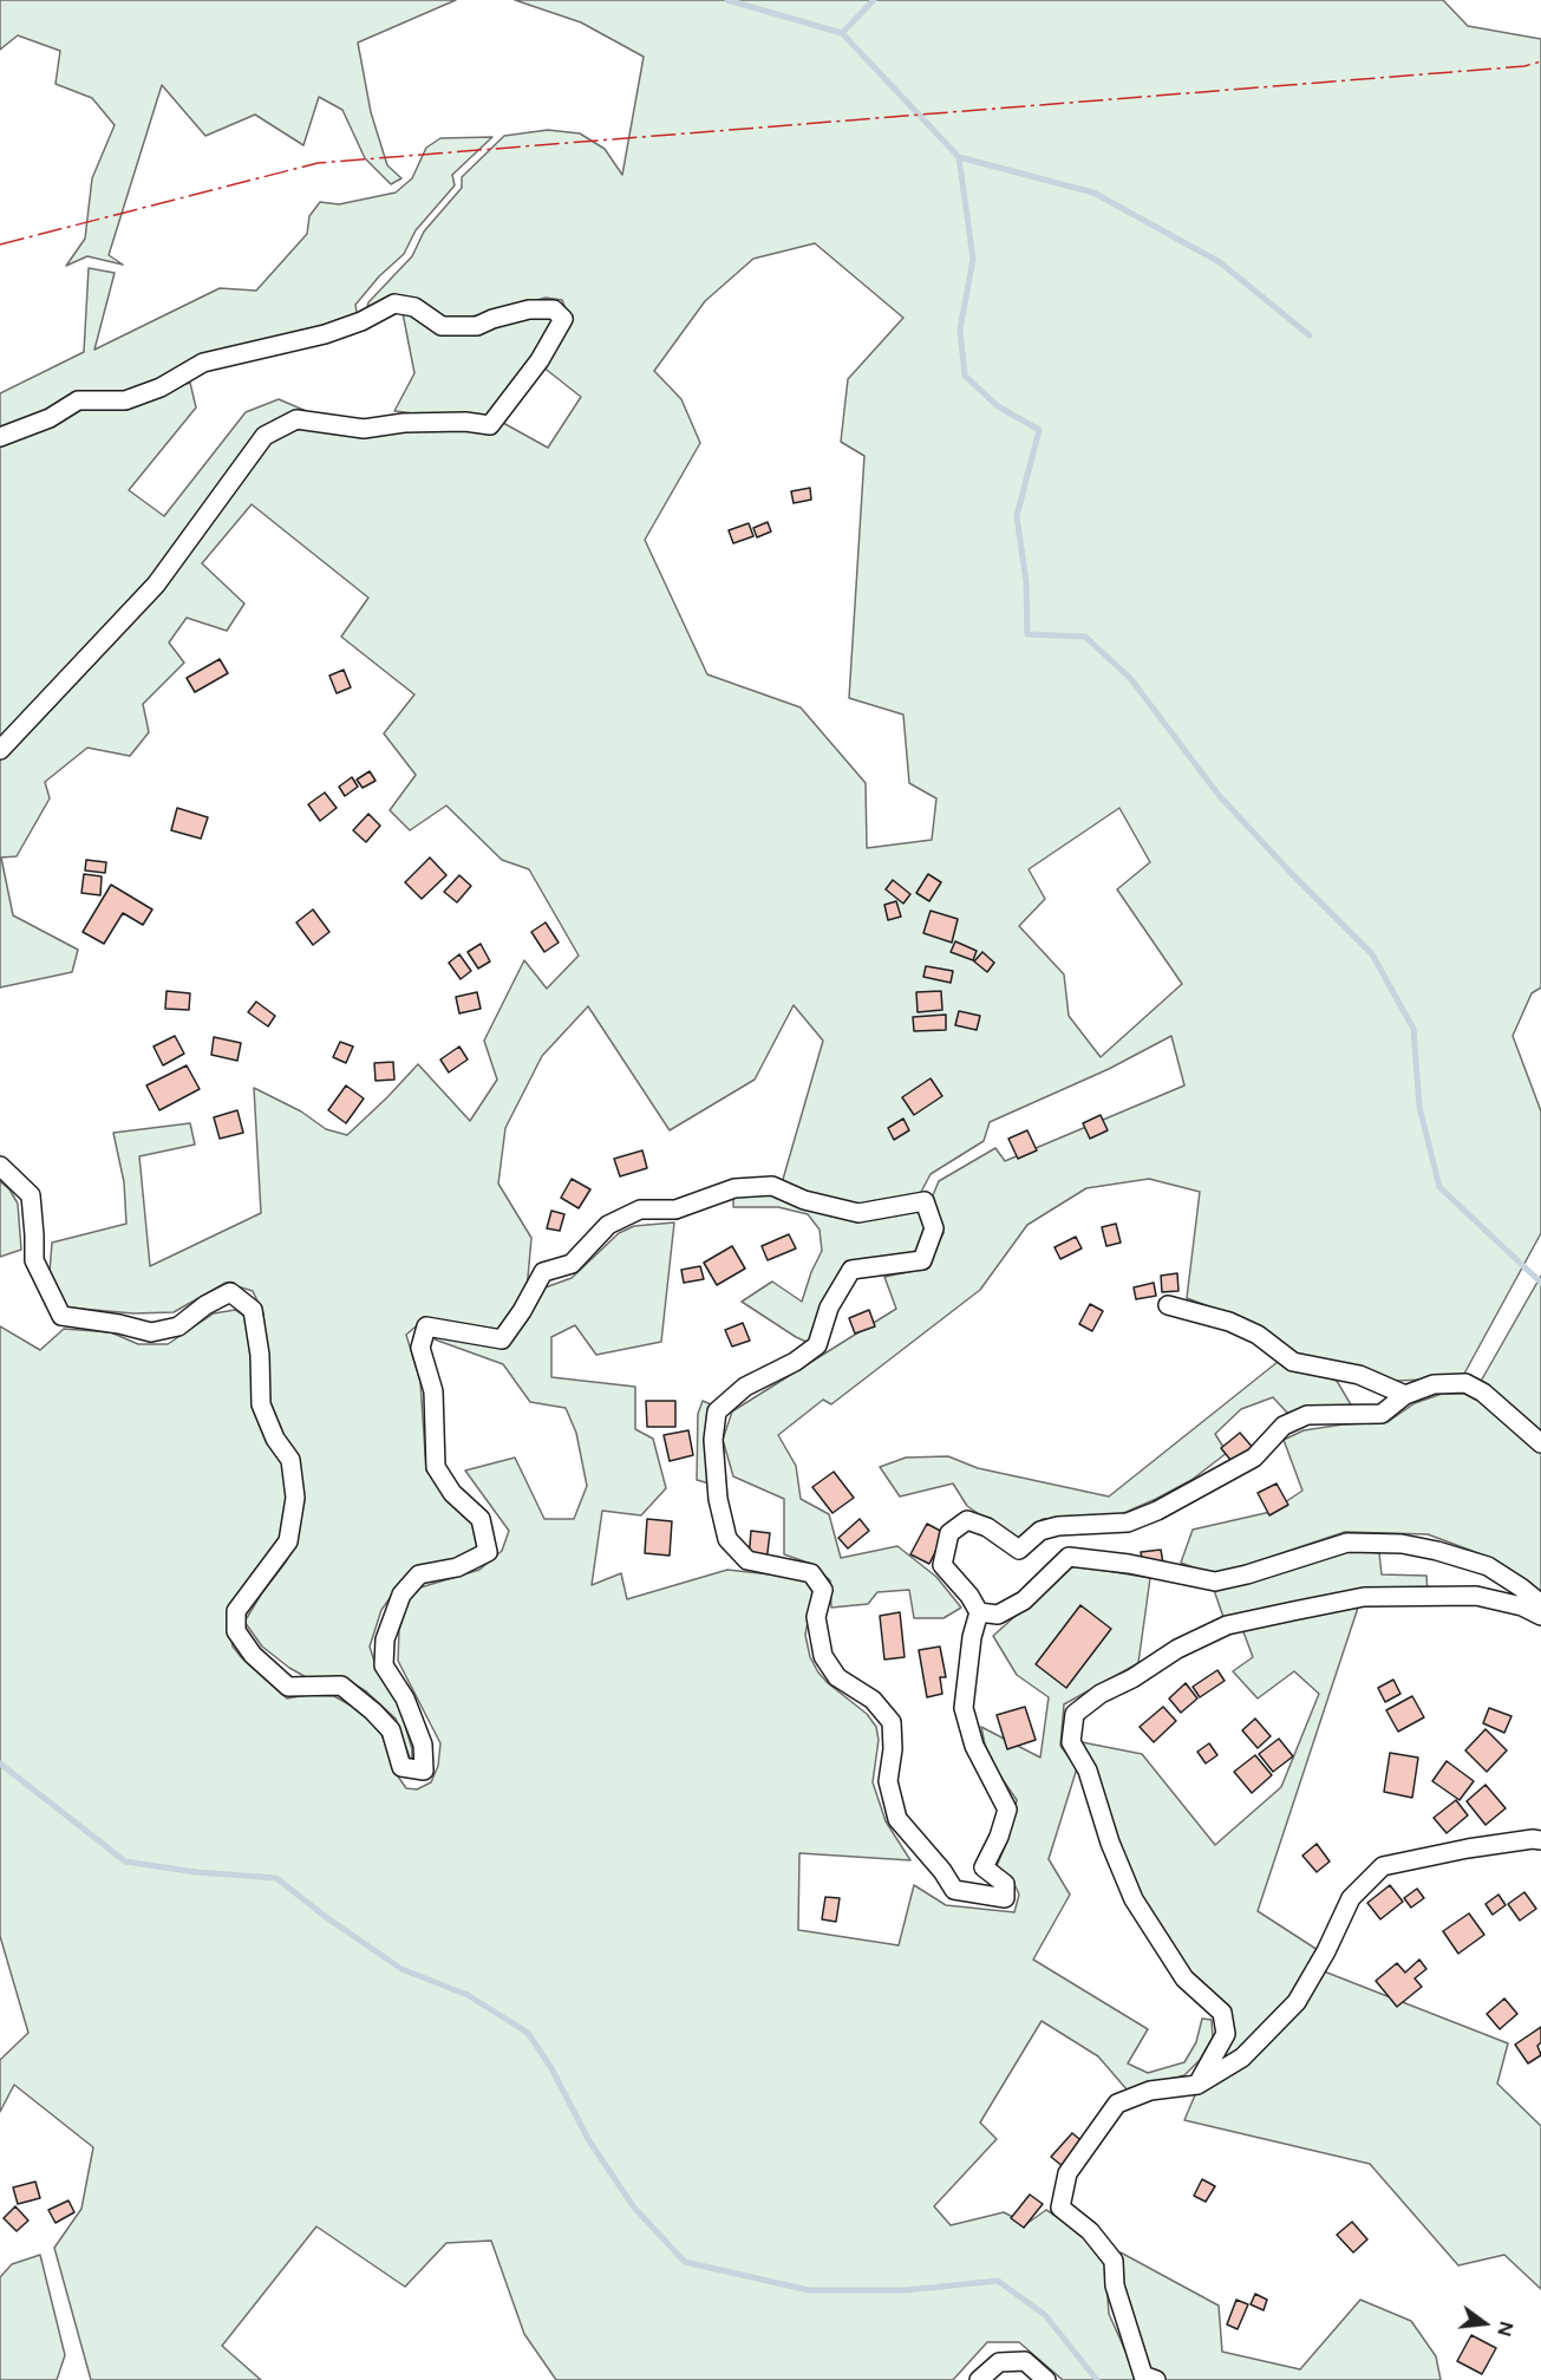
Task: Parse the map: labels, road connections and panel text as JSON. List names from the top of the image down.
{
  "north": "right"
}
